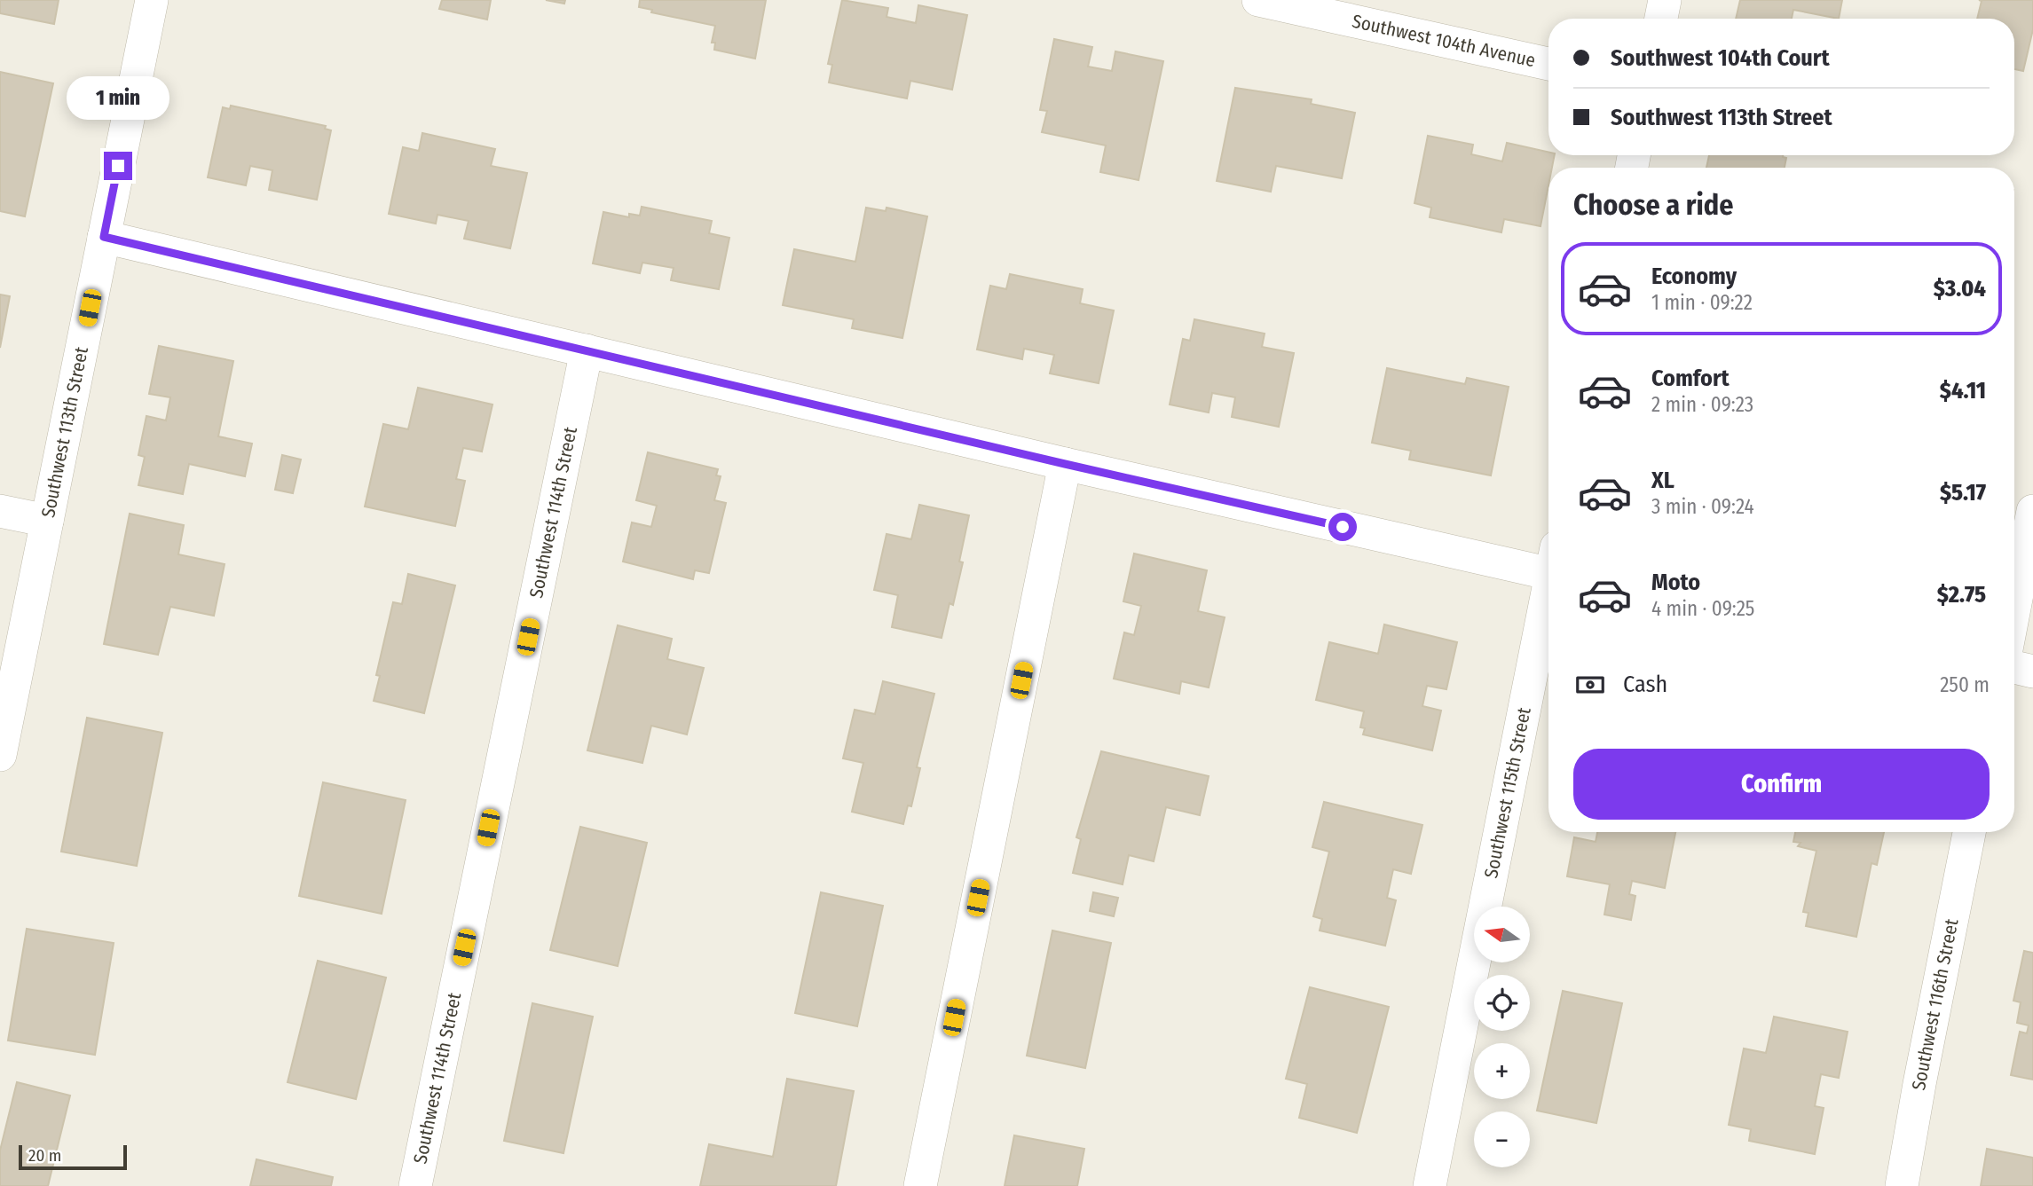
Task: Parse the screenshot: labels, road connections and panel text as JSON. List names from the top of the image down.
{
  "streets": {
    "street": [
      "Southwest 104th Avenue",
      "Southwest 113th Street",
      "Southwest 114th Street",
      "Southwest 115th Street",
      "Southwest 116th Street"
    ]
  },
  "scale_bar": "20 m",
  "north": "left",
  "page": {
    "banner": ["Southwest 104th Court", "Southwest 113th Street"],
    "bubble": "1 min",
    "heading": "Choose a ride",
    "list": [
      {
        "name": "Economy",
        "note": "1 min · 09:22",
        "value": "$3.04"
      },
      {
        "name": "Comfort",
        "note": "2 min · 09:23",
        "value": "$4.11"
      },
      {
        "name": "XL",
        "note": "3 min · 09:24",
        "value": "$5.17"
      },
      {
        "name": "Moto",
        "note": "4 min · 09:25",
        "value": "$2.75"
      }
    ],
    "pay": ["Cash", "250 m"],
    "buttons": "Confirm",
    "map_buttons": ["+", "−"],
    "scale": "20 m"
  }
}
